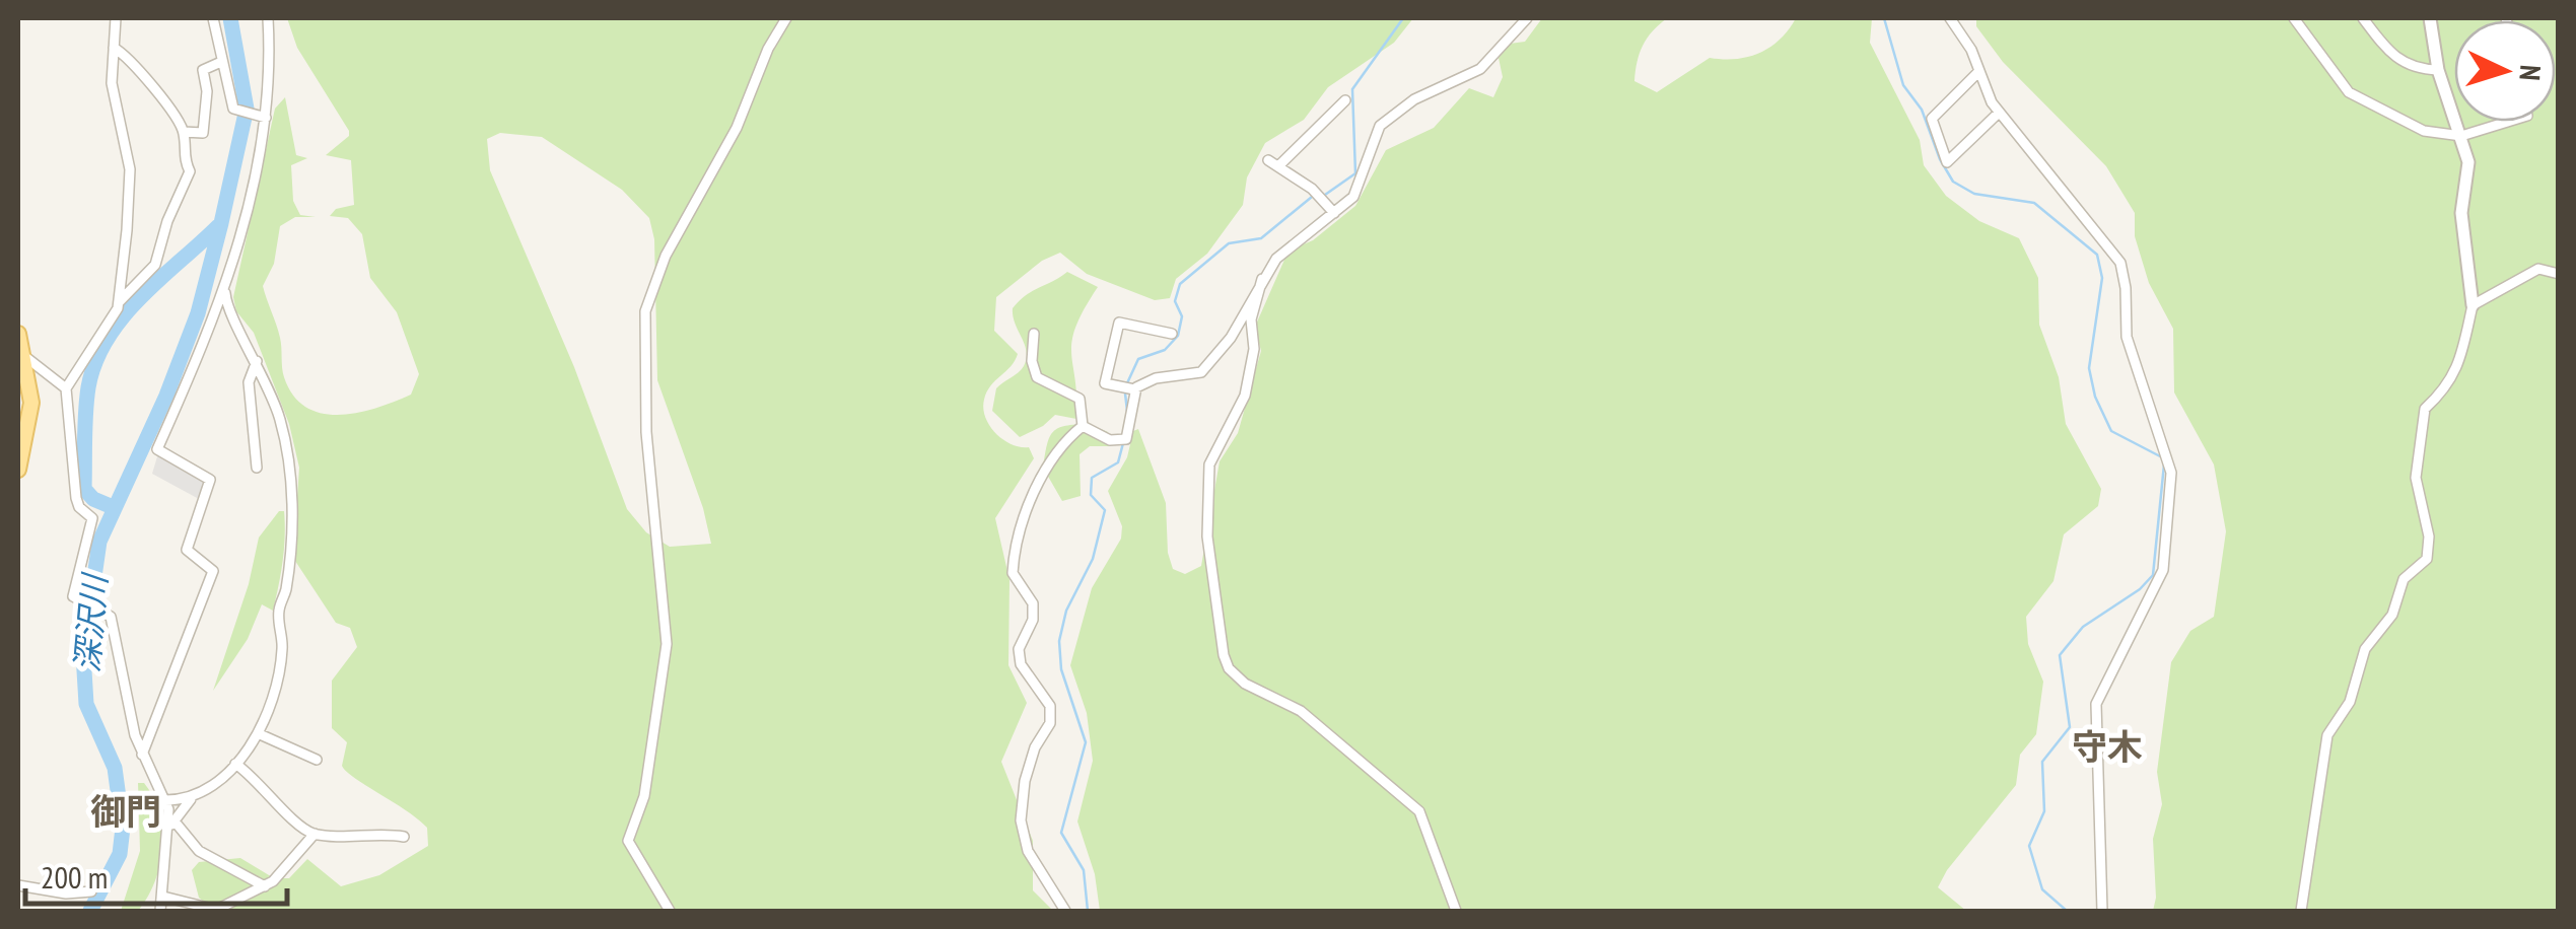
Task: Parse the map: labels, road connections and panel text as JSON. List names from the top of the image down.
{
  "districts": ["守木", "御門"],
  "water": ["深沢川"],
  "scale_bar": "200 m",
  "north": "right"
}
